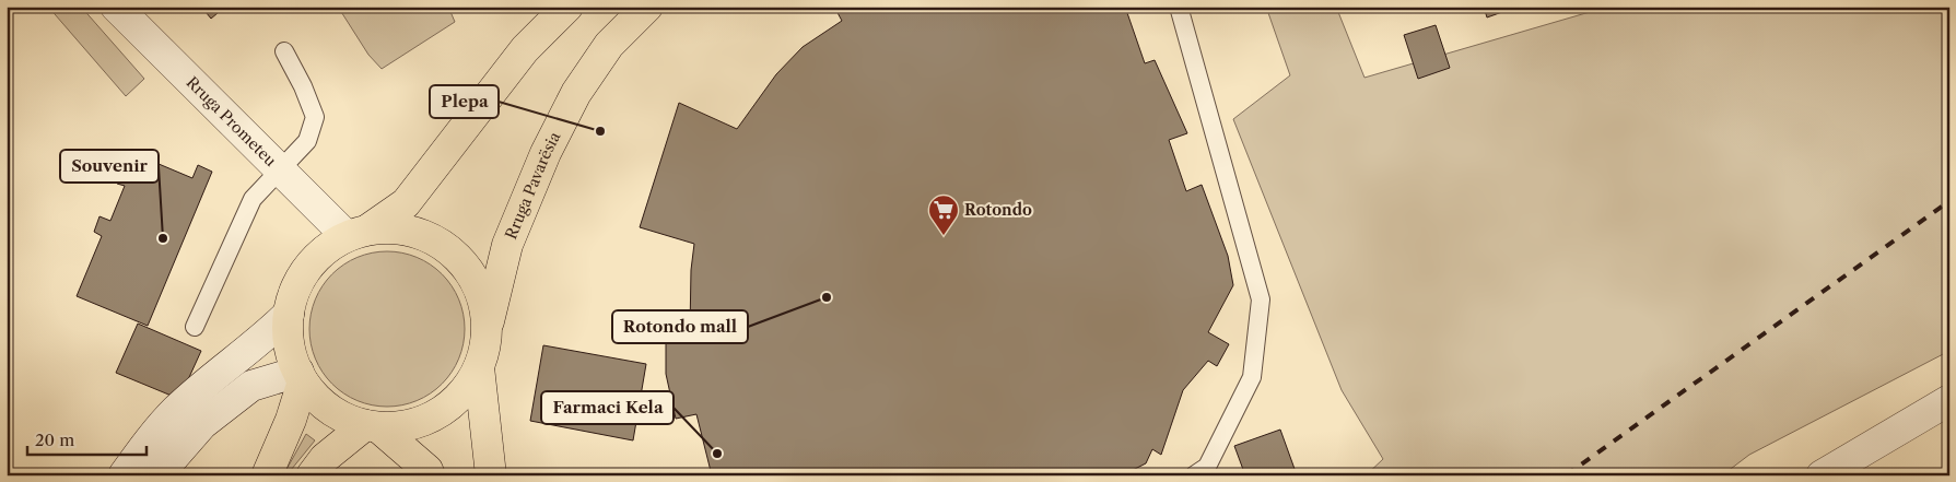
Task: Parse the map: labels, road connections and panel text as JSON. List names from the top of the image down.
{
  "streets": {
    "main road": ["Rruga Pavarësia"],
    "street": ["Rruga Prometeu"]
  },
  "places": {
    "other": [
      "Plepa",
      "Souvenir",
      "Rotondo mall",
      "Farmaci Kela"
    ],
    "supermarket": ["Rotondo"]
  },
  "scale_bar": "20 m"
}
